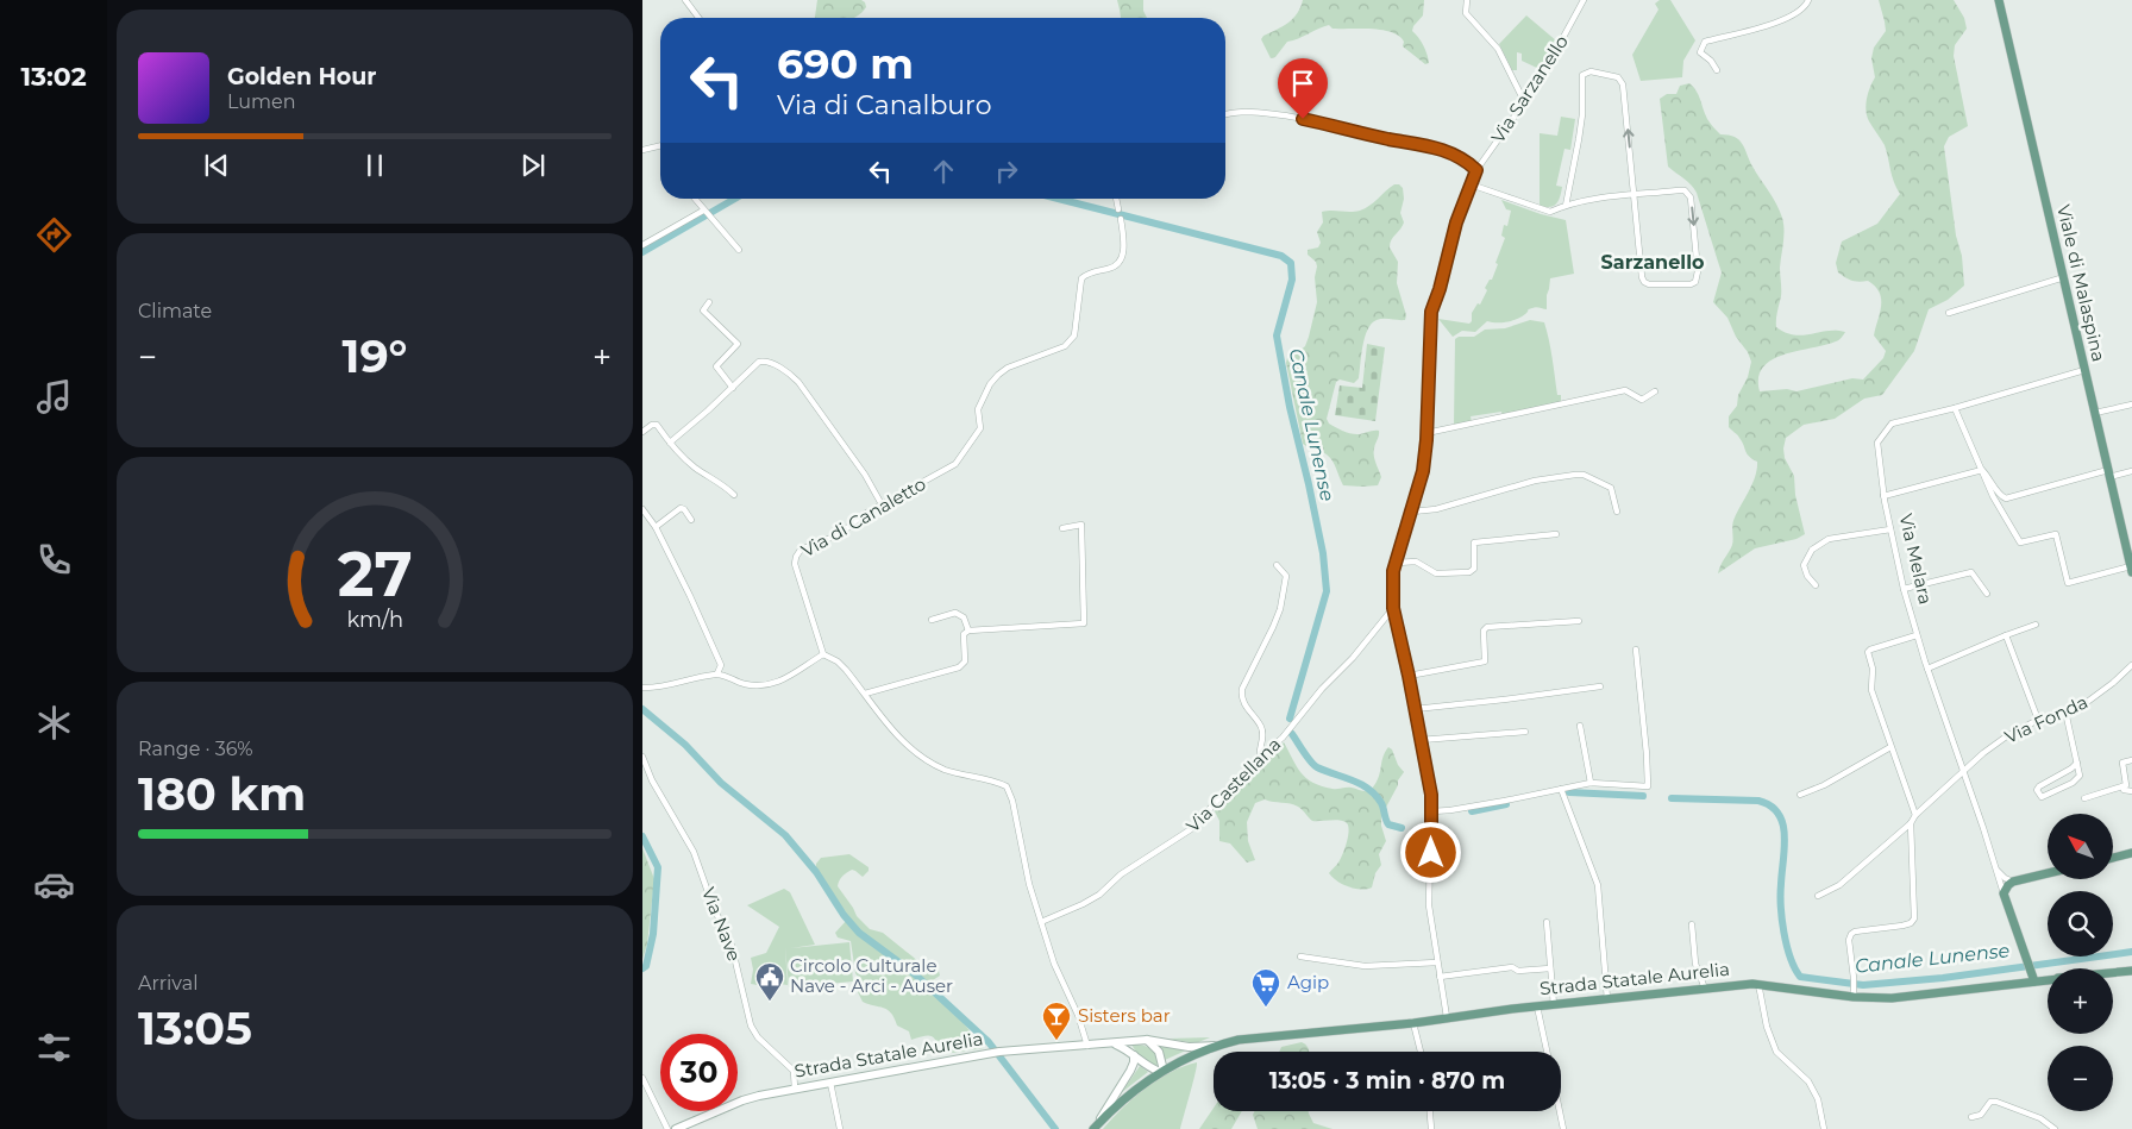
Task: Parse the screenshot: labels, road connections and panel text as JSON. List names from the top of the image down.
{
  "streets": {
    "main road": ["Viale di Malaspina", "Via Melara", "Strada Statale Aurelia"],
    "street": [
      "Via Sarzanello",
      "Via di Canaletto",
      "Via Fonda",
      "Via Castellana",
      "Via Nave"
    ]
  },
  "crossings": [
    ["Via Sarzanello", "Via Castellana"],
    ["Via Sarzanello", "Strada Statale Aurelia"],
    ["Viale di Malaspina", "Via Melara"],
    ["Via Melara", "Via Fonda"],
    ["Via Melara", "Strada Statale Aurelia"],
    ["Via Nave", "Strada Statale Aurelia"]
  ],
  "districts": ["Sarzanello"],
  "water": ["Canale Lunense"],
  "places": {
    "public building": ["Circolo Culturale Nave - Arci - Auser"],
    "supermarket": ["Agip"],
    "bar": ["Sisters bar"]
  },
  "north": "top left",
  "page": {
    "tabs": "13:02",
    "turn": ["690 m", "Via di Canalburo"],
    "song": ["Golden Hour", "Lumen"],
    "tile": [
      "Climate",
      ["Range · 36%", "180 km"],
      ["Arrival", "13:05"]
    ],
    "heat": ["−", "19°", "+"],
    "map_buttons": ["+", "−"],
    "limit": "30",
    "trip": "13:05 · 3 min · 870 m",
    "gauge": ["27", "km/h"]
  }
}
